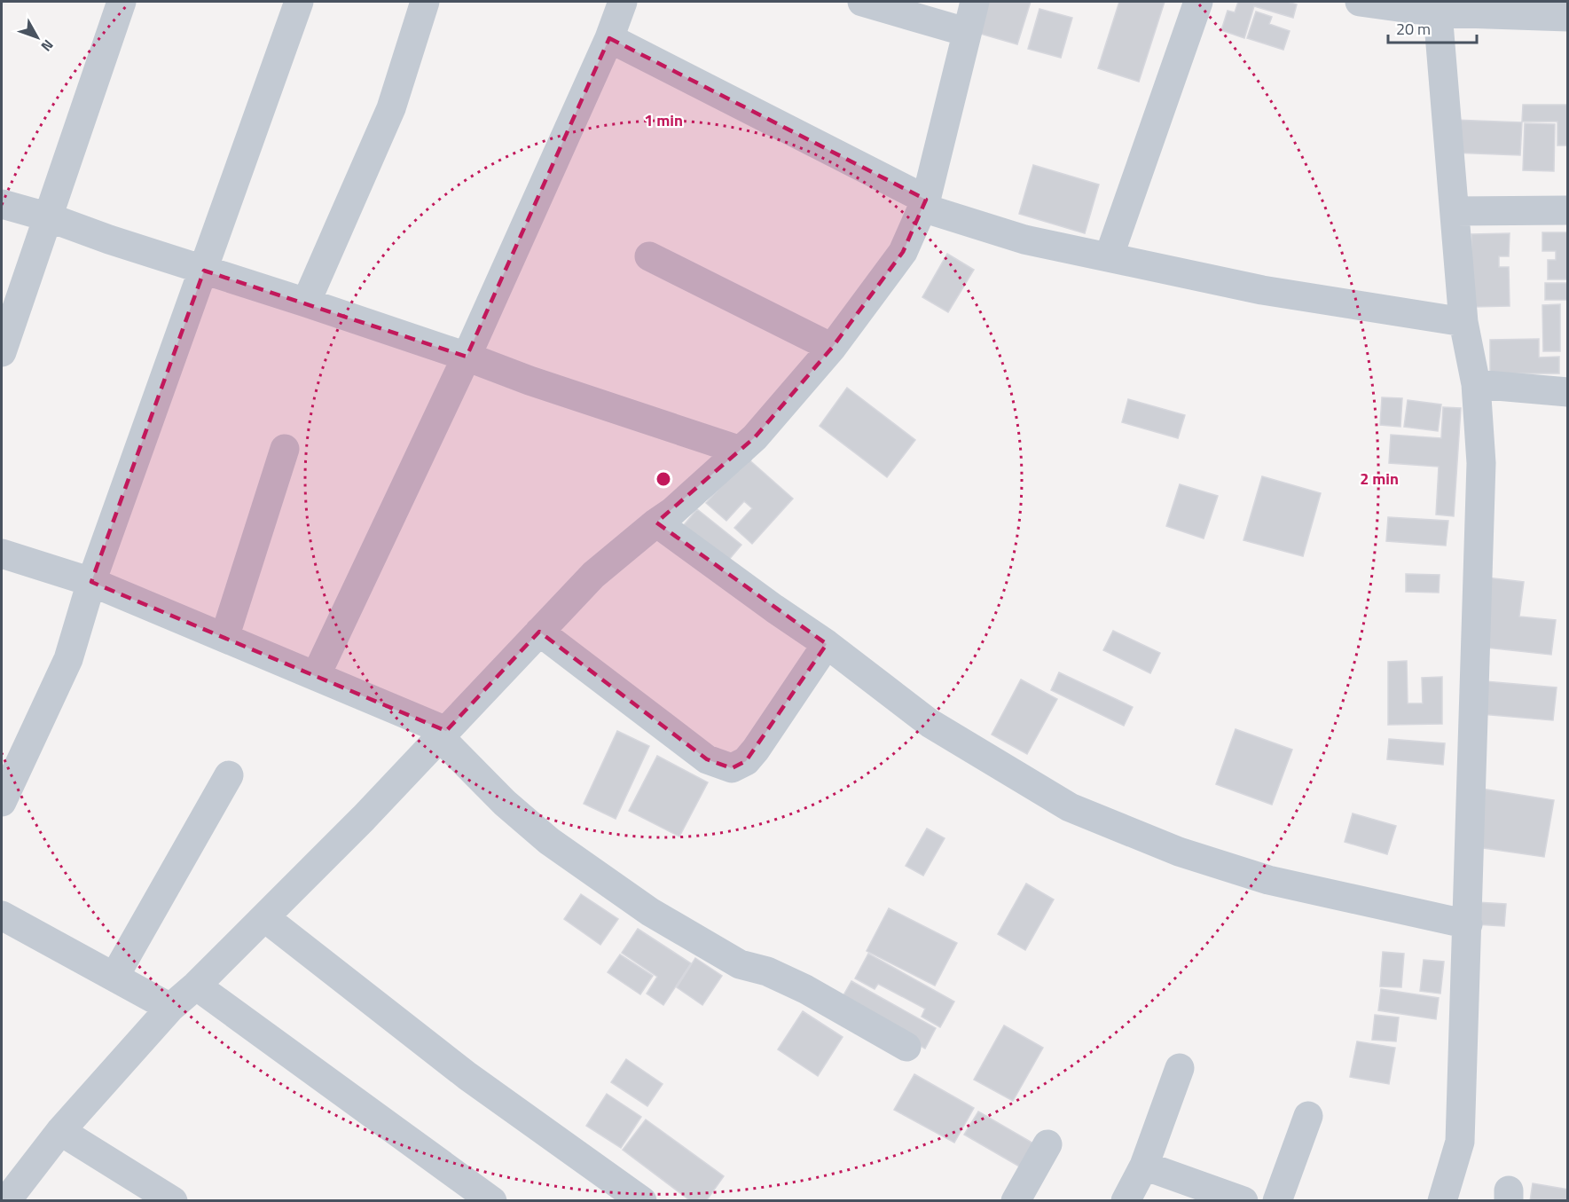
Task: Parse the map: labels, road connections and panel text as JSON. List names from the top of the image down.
{
  "scale_bar": "20 m",
  "north": "bottom right",
  "rings": ["1 min", "2 min"]
}
